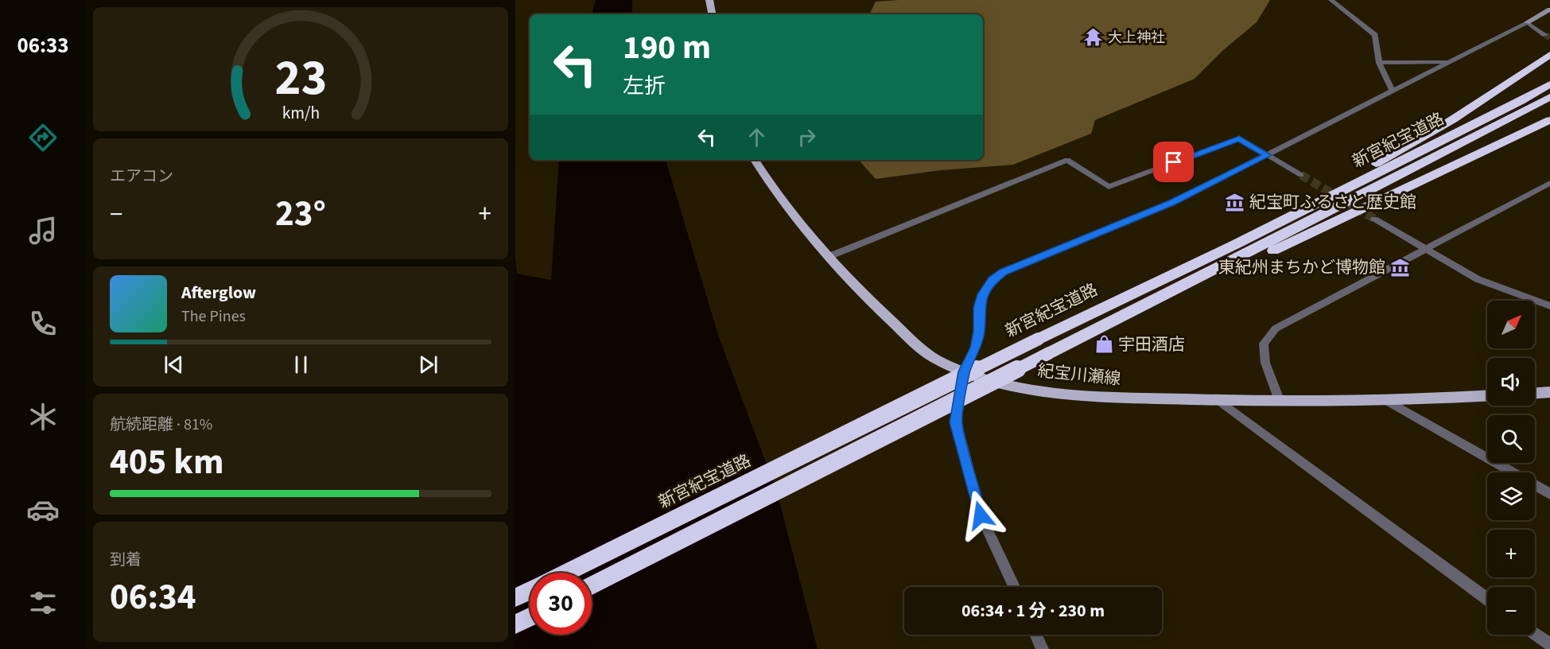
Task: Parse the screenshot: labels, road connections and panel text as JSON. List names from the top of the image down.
{
  "streets": {
    "highway": ["新宮紀宝道路"],
    "main road": ["紀宝川瀬線"]
  },
  "places": {
    "temple": ["大上神社"],
    "museum": ["紀宝町ふるさと歴史館", "東紀州まちかど博物館"],
    "shop": ["宇田酒店"]
  },
  "north": "top right",
  "page": {
    "tabs": "06:33",
    "turn": ["190 m", "左折"],
    "tile": [
      "エアコン",
      ["航続距離 · 81%", "405 km"],
      ["到着", "06:34"]
    ],
    "heat": ["−", "23°", "+"],
    "song": ["Afterglow", "The Pines"],
    "map_buttons": ["+", "−"],
    "limit": "30",
    "trip": "06:34 · 1 分 · 230 m",
    "gauge": ["23", "km/h"]
  }
}
